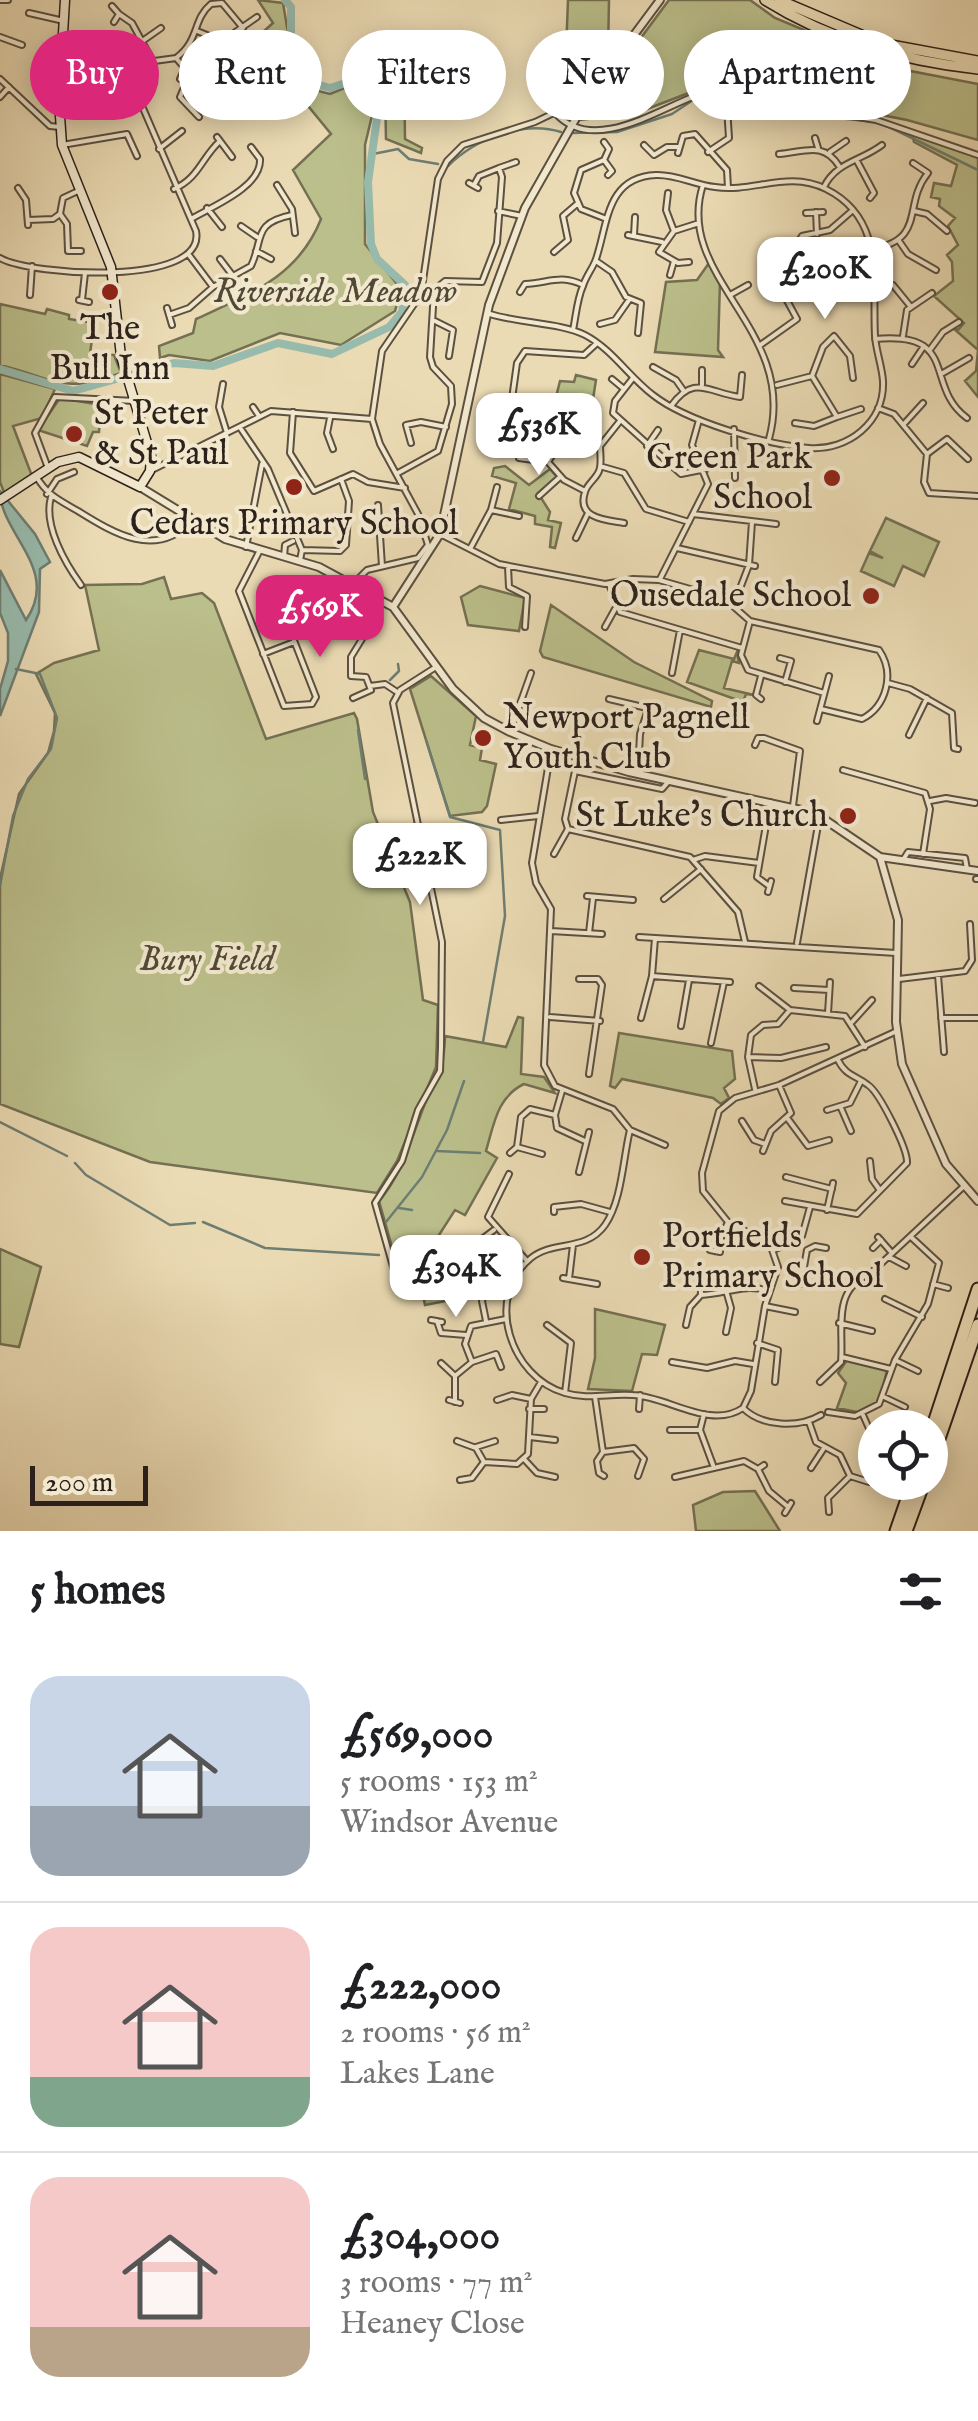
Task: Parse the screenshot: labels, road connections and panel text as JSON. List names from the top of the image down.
{
  "parks": ["Riverside Meadow", "Bury Field"],
  "places": [
    "The Bull Inn",
    "St Peter & St Paul",
    "Green Park School",
    "Cedars Primary School",
    "Ousedale School",
    "Newport Pagnell Youth Club",
    "St Luke's Church",
    "Portfields Primary School"
  ],
  "scale_bar": "200 m",
  "page": {
    "chip": [
      "Buy",
      "Rent",
      "Filters",
      "New",
      "Apartment"
    ],
    "price": [
      "£200K",
      "£536K",
      "£569K",
      "£222K",
      "£304K"
    ],
    "scale": "200 m",
    "heading": "5 homes",
    "list": [
      {
        "name": "£569,000",
        "note": "5 rooms · 153 m² · Windsor Avenue"
      },
      {
        "name": "£222,000",
        "note": "2 rooms · 56 m² · Lakes Lane"
      },
      {
        "name": "£304,000",
        "note": "3 rooms · 77 m² · Heaney Close"
      }
    ]
  }
}
